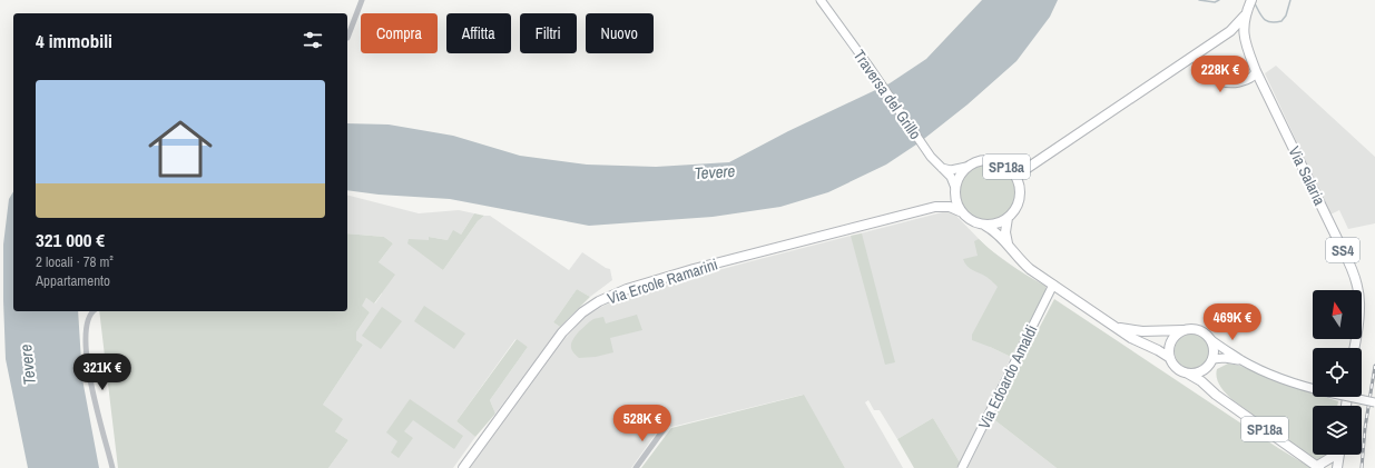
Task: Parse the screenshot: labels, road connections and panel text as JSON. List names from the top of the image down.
{
  "streets": {
    "main road": [
      "Traversa del Grillo",
      "SP18a",
      "Via Salaria",
      "SS4",
      "Via Ercole Ramarini",
      "Via Edoardo Amaldi"
    ]
  },
  "crossings": [
    ["Traversa del Grillo", "SP18a"],
    ["Traversa del Grillo", "Via Ercole Ramarini"],
    ["SP18a", "Via Ercole Ramarini"]
  ],
  "water": ["Tevere"],
  "north": "top",
  "page": {
    "chip": [
      "Compra",
      "Affitta",
      "Filtri",
      "Nuovo"
    ],
    "heading": "4 immobili",
    "price": [
      "228K €",
      "469K €",
      "321K €",
      "528K €"
    ],
    "list": [
      {
        "name": "321 000 €",
        "note": "2 locali · 78 m² · Appartamento"
      }
    ]
  }
}
